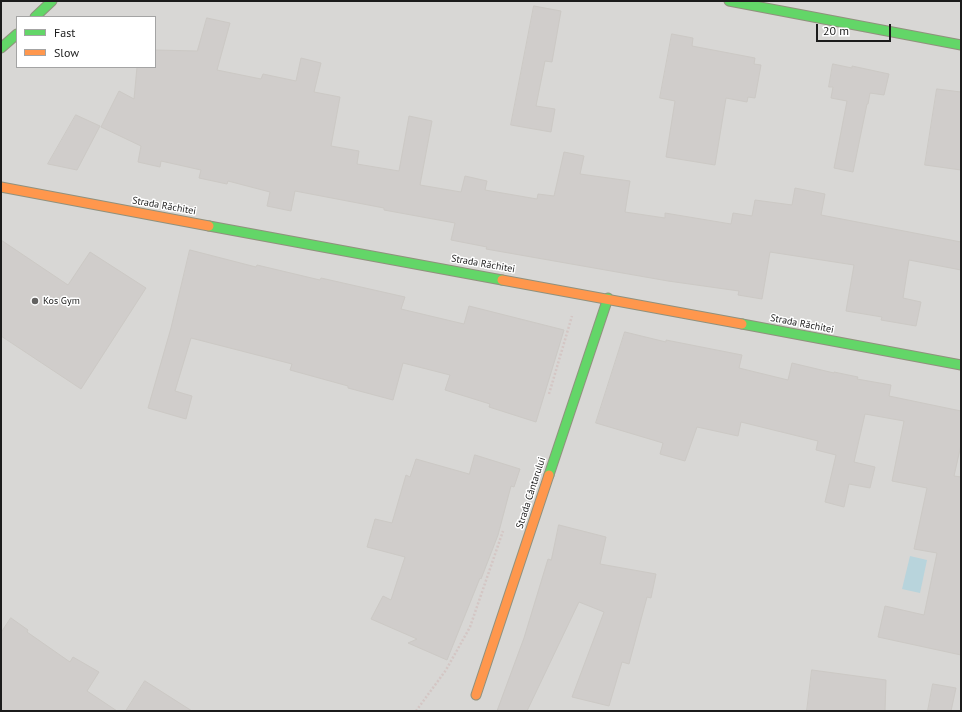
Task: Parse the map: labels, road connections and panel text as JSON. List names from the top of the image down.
{
  "streets": {
    "street": ["Strada Răchitei", "Strada Cântarului"]
  },
  "crossings": [
    ["Strada Răchitei", "Strada Cântarului"]
  ],
  "places": ["Kos Gym"],
  "legend": ["Fast", "Slow"],
  "scale_bar": "20 m"
}
